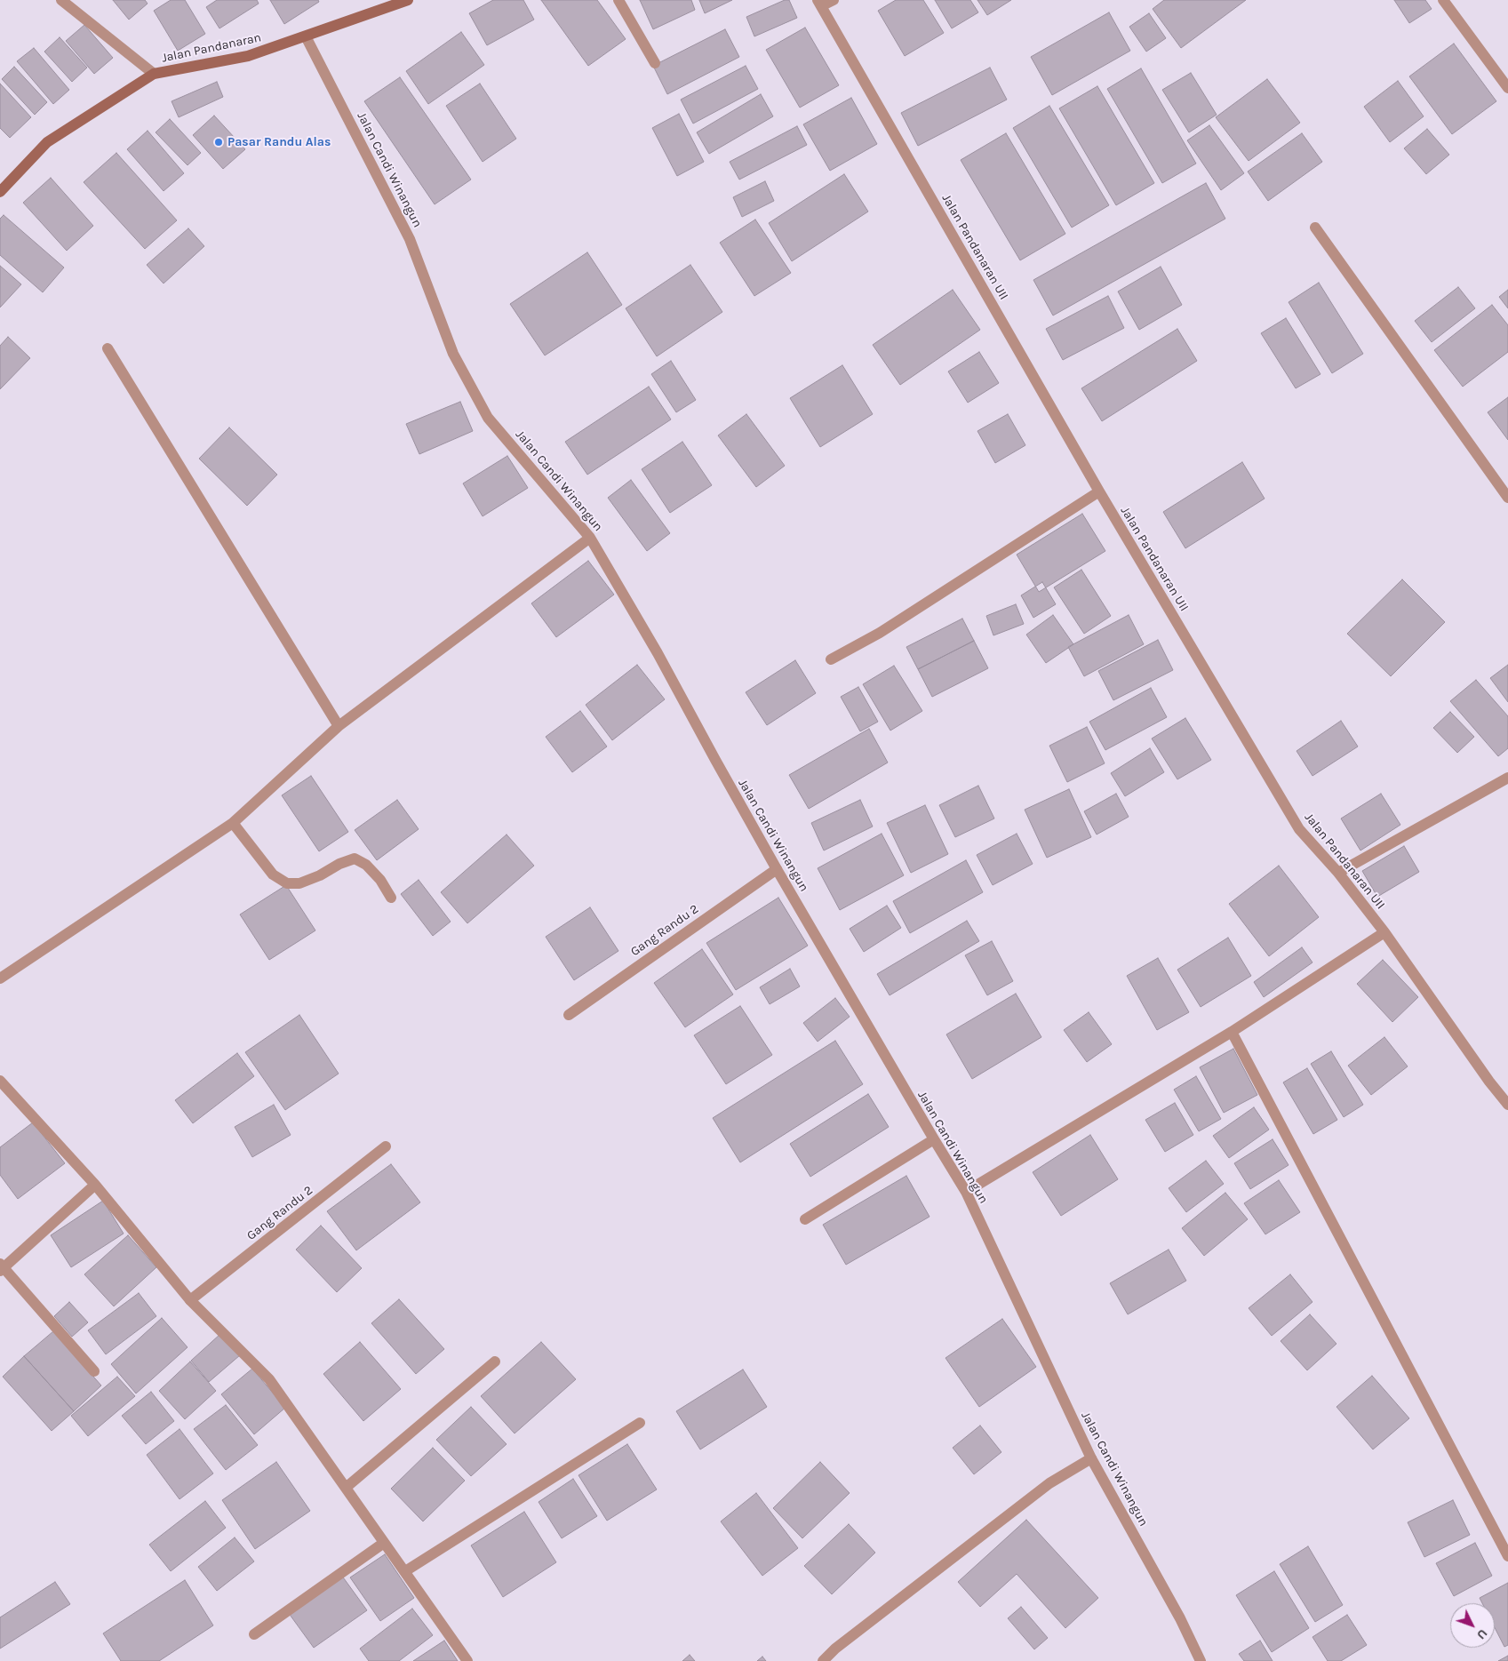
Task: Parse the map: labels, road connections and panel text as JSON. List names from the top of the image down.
{
  "streets": {
    "main road": ["Jalan Pandanaran"],
    "street": ["Jalan Candi Winangun", "Jalan Pandanaran UII", "Gang Randu 2"]
  },
  "crossings": [
    ["Jalan Pandanaran", "Jalan Candi Winangun"],
    ["Jalan Candi Winangun", "Gang Randu 2"]
  ],
  "places": ["Pasar Randu Alas"],
  "north": "bottom right"
}
